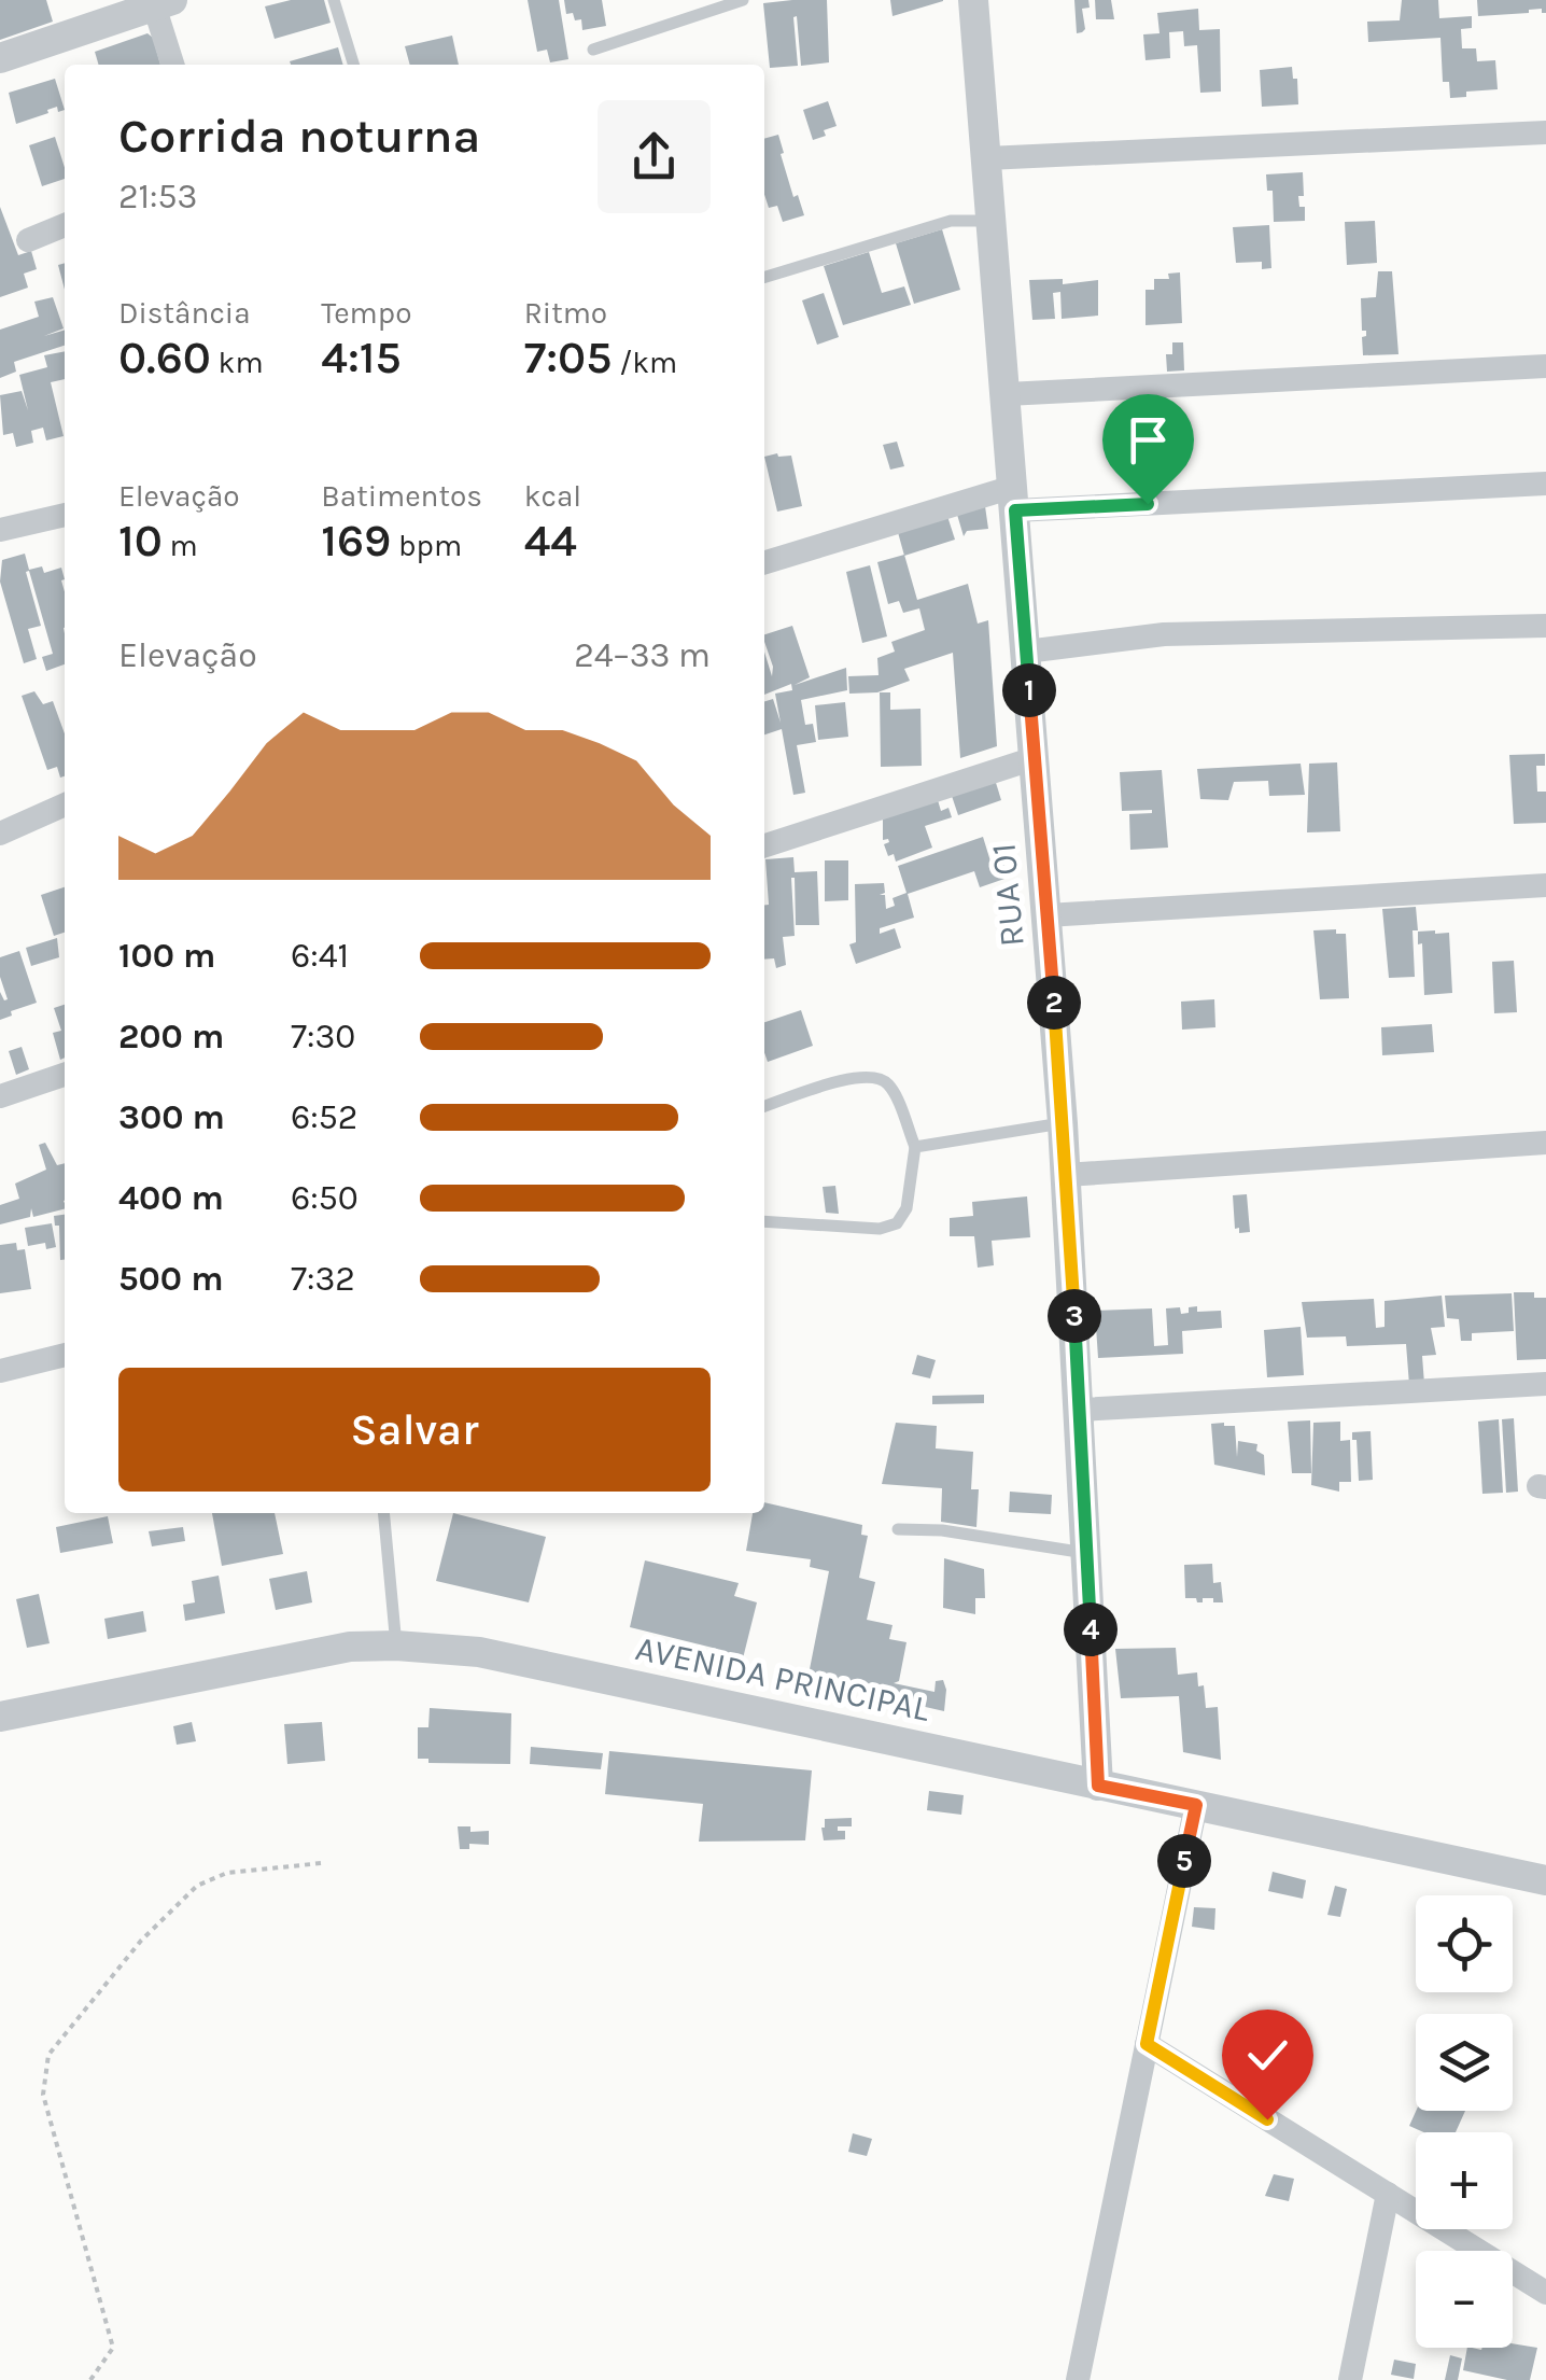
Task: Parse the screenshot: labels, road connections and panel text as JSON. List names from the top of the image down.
{
  "streets": {
    "street": ["RUA 01", "AVENIDA PRINCIPAL"]
  },
  "crossings": [
    ["RUA 01", "AVENIDA PRINCIPAL"]
  ],
  "page": {
    "heading": ["Corrida noturna", "21:53"],
    "stats": [
      ["Distância", "0.60 km"],
      ["Tempo", "4:15"],
      ["Ritmo", "7:05 /km"],
      ["Elevação", "10 m"],
      ["Batimentos", "169 bpm"],
      ["kcal", "44"]
    ],
    "chart": ["Elevação", "24–33 m"],
    "pins": [
      "1",
      "2",
      "3",
      "4",
      "5"
    ],
    "list": [
      {
        "name": "100 m",
        "note": "6:41"
      },
      {
        "name": "200 m",
        "note": "7:30"
      },
      {
        "name": "300 m",
        "note": "6:52"
      },
      {
        "name": "400 m",
        "note": "6:50"
      },
      {
        "name": "500 m",
        "note": "7:32"
      }
    ],
    "buttons": "Salvar",
    "map_buttons": ["+", "−"]
  }
}
